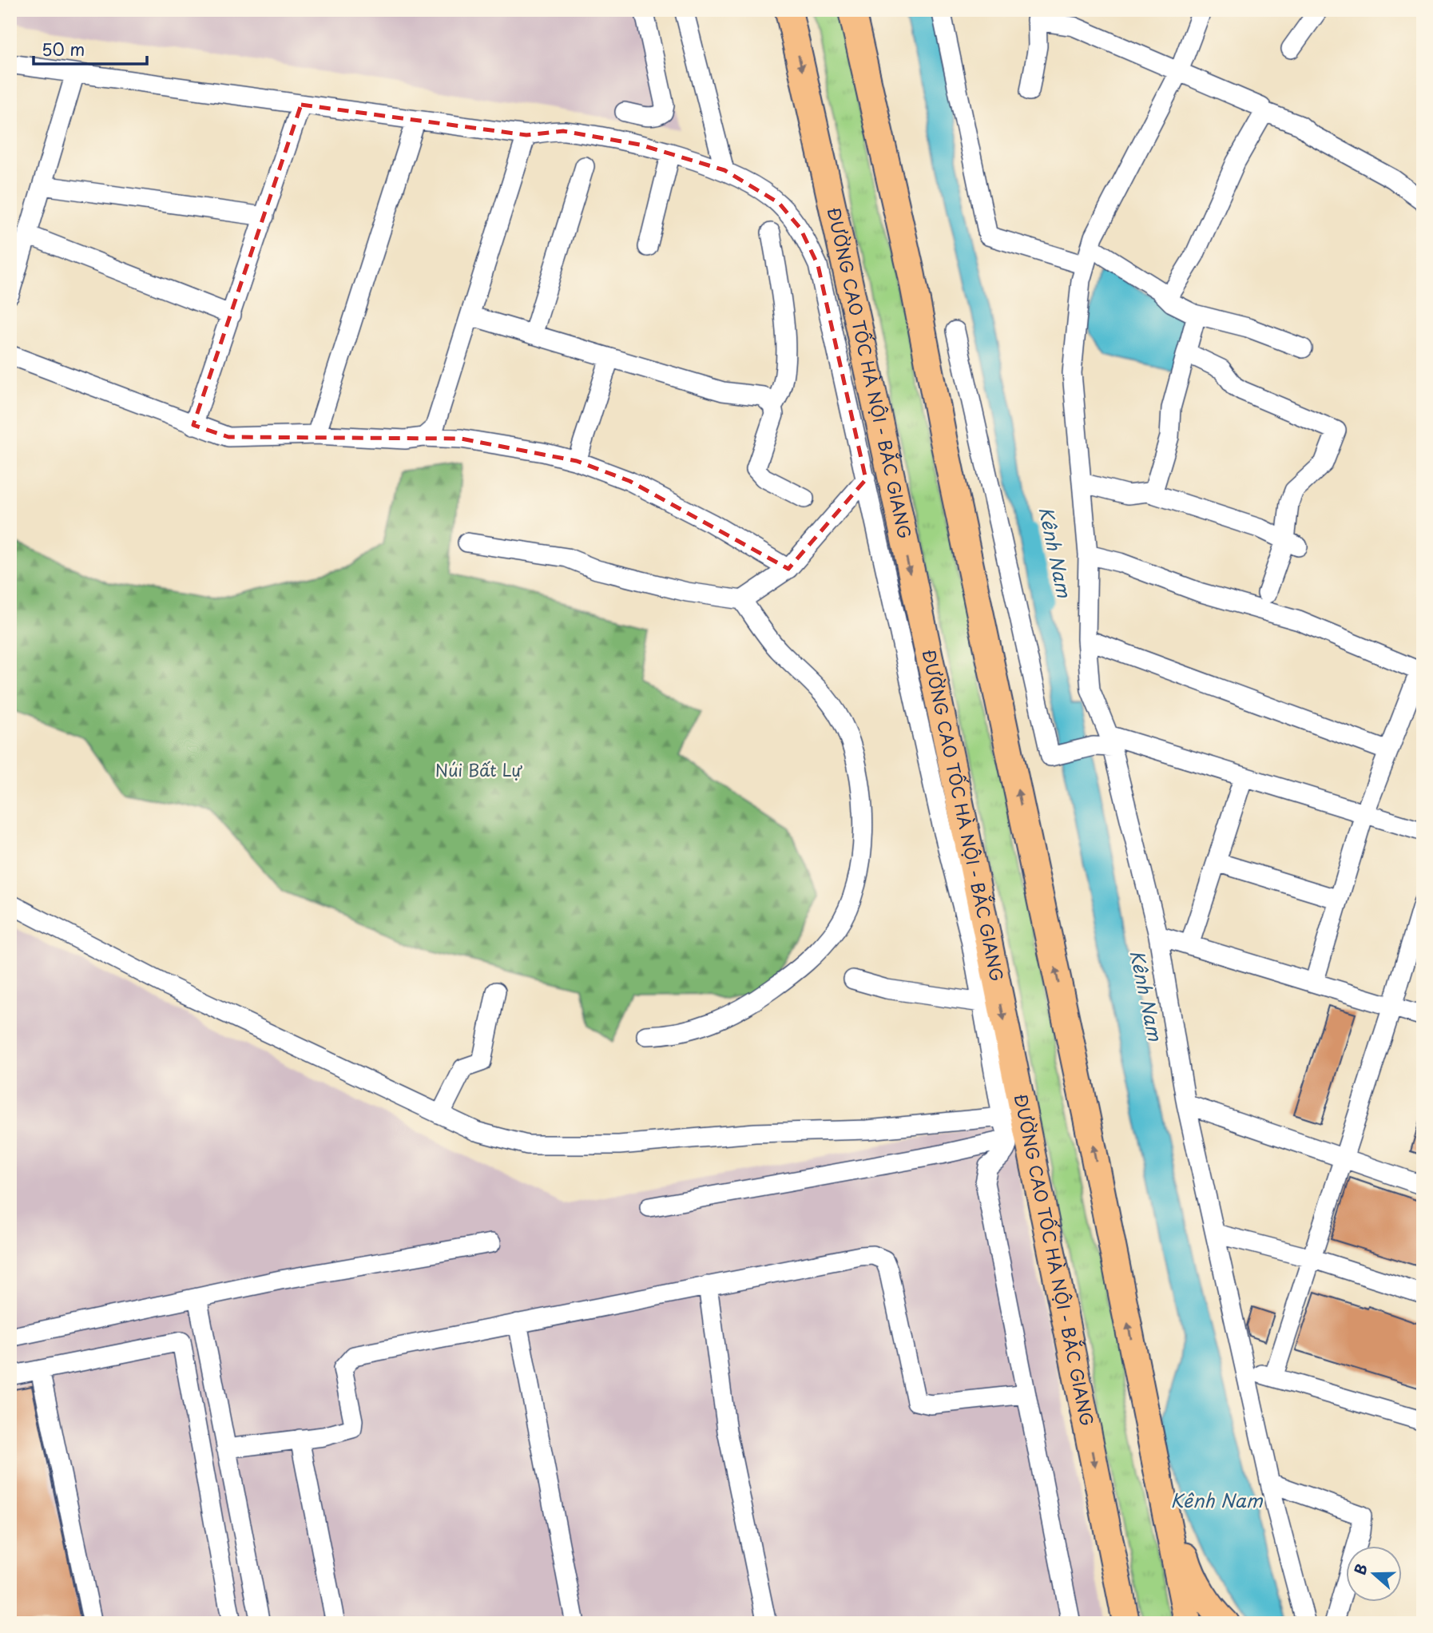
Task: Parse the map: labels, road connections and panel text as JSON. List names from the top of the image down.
{
  "streets": {
    "highway": ["ĐƯỜNG CAO TỐC HÀ NỘI - BẮC GIANG"]
  },
  "water": ["Kênh Nam"],
  "parks": ["Núi Bất Lự"],
  "scale_bar": "50 m",
  "north": "left"
}
